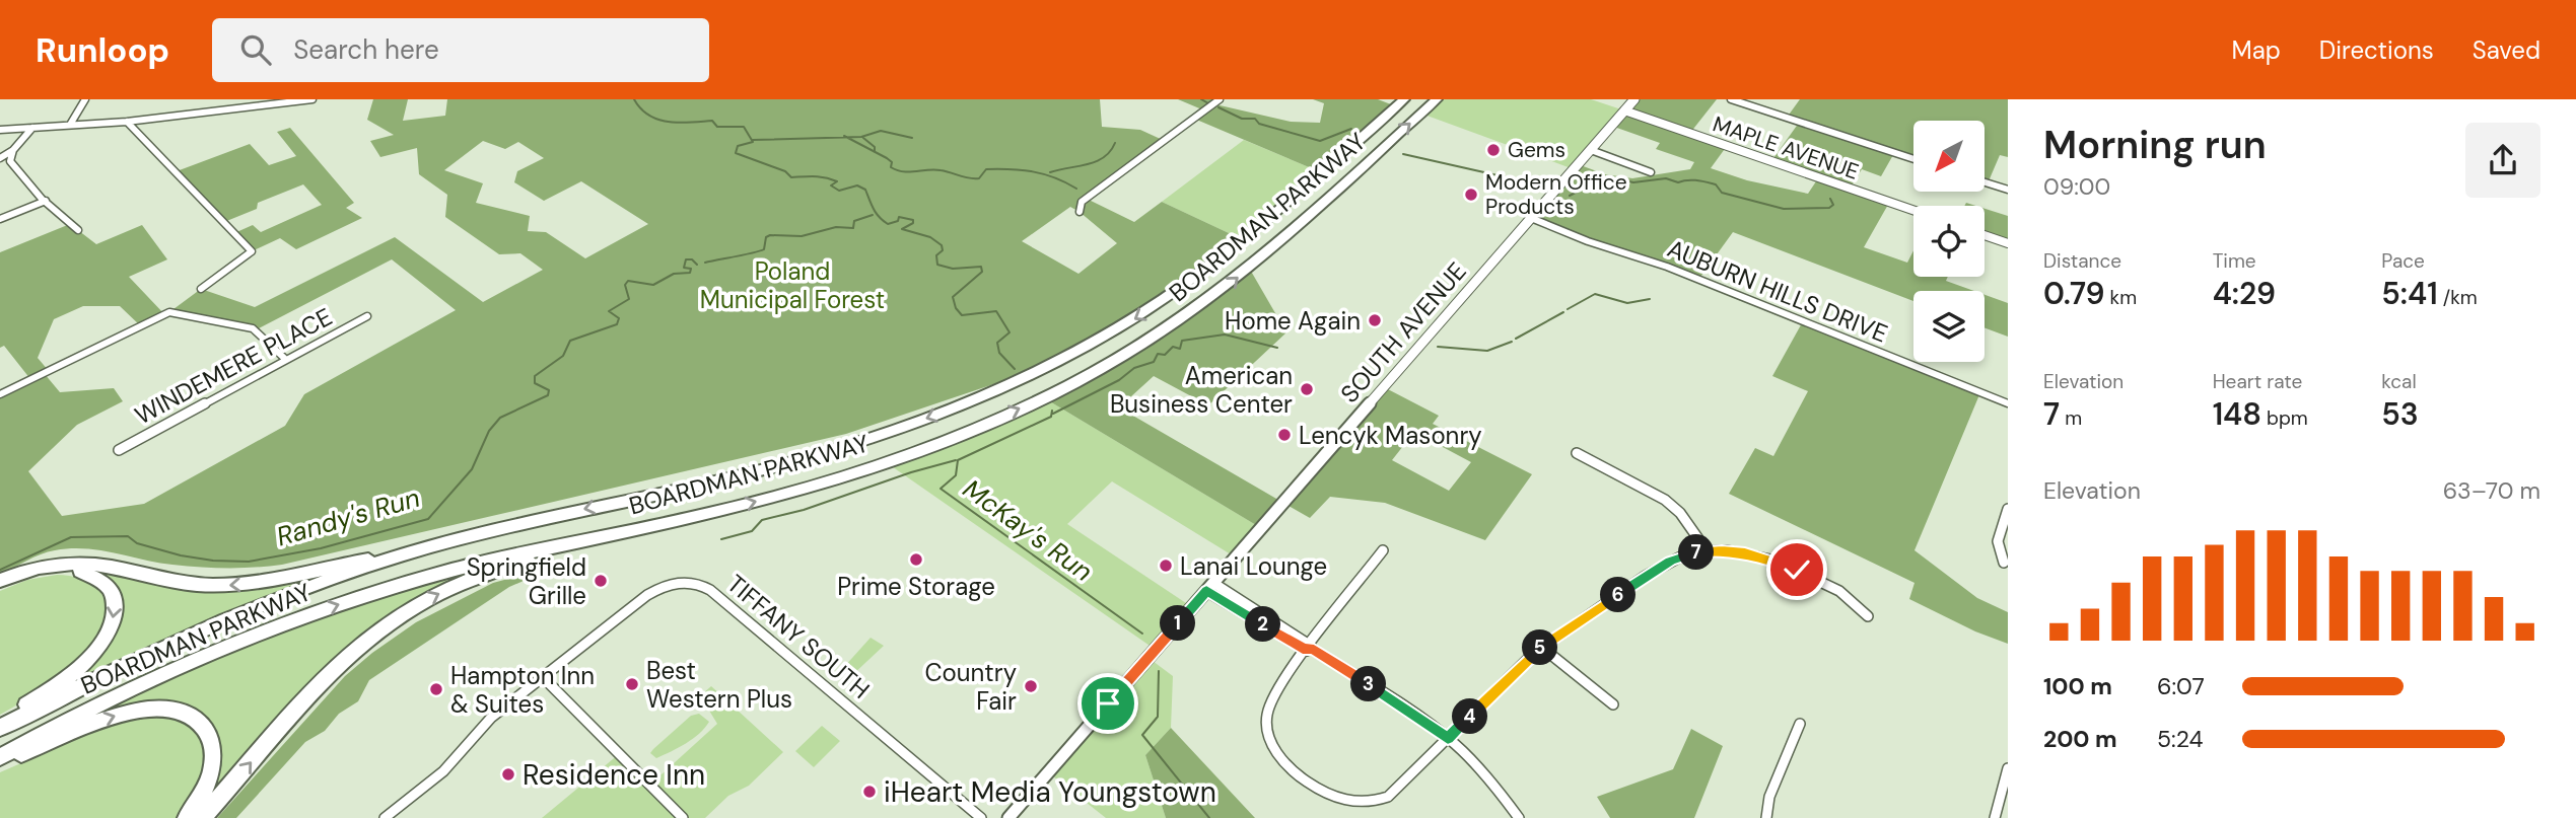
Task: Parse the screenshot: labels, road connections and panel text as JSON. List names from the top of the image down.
{
  "streets": {
    "highway": ["BOARDMAN PARKWAY"],
    "main road": ["SOUTH AVENUE"],
    "street": [
      "MAPLE AVENUE",
      "AUBURN HILLS DRIVE",
      "WINDEMERE PLACE",
      "TIFFANY SOUTH"
    ]
  },
  "crossings": [
    ["MAPLE AVENUE", "SOUTH AVENUE"],
    ["AUBURN HILLS DRIVE", "SOUTH AVENUE"]
  ],
  "water": ["Randy's Run", "McKay's Run"],
  "parks": ["Poland Municipal Forest"],
  "places": [
    "Gems",
    "Modern Office Products",
    "Home Again",
    "American Business Center",
    "Lencyk Masonry",
    "Prime Storage",
    "Lanai Lounge",
    "Springfield Grille",
    "Best Western Plus",
    "Country Fair",
    "Hampton Inn & Suites",
    "Residence Inn",
    "iHeart Media Youngstown"
  ],
  "north": "bottom left",
  "page": {
    "header": "Runloop",
    "search": "Search here",
    "nav": ["Map", "Directions", "Saved"],
    "heading": ["Morning run", "09:00"],
    "stats": [
      ["Distance", "0.79 km"],
      ["Time", "4:29"],
      ["Pace", "5:41 /km"],
      ["Elevation", "7 m"],
      ["Heart rate", "148 bpm"],
      ["kcal", "53"]
    ],
    "chart": ["Elevation", "63–70 m"],
    "pins": [
      "7",
      "6",
      "1",
      "2",
      "5",
      "3",
      "4"
    ],
    "list": [
      {
        "name": "100 m",
        "note": "6:07"
      },
      {
        "name": "200 m",
        "note": "5:24"
      }
    ]
  }
}
